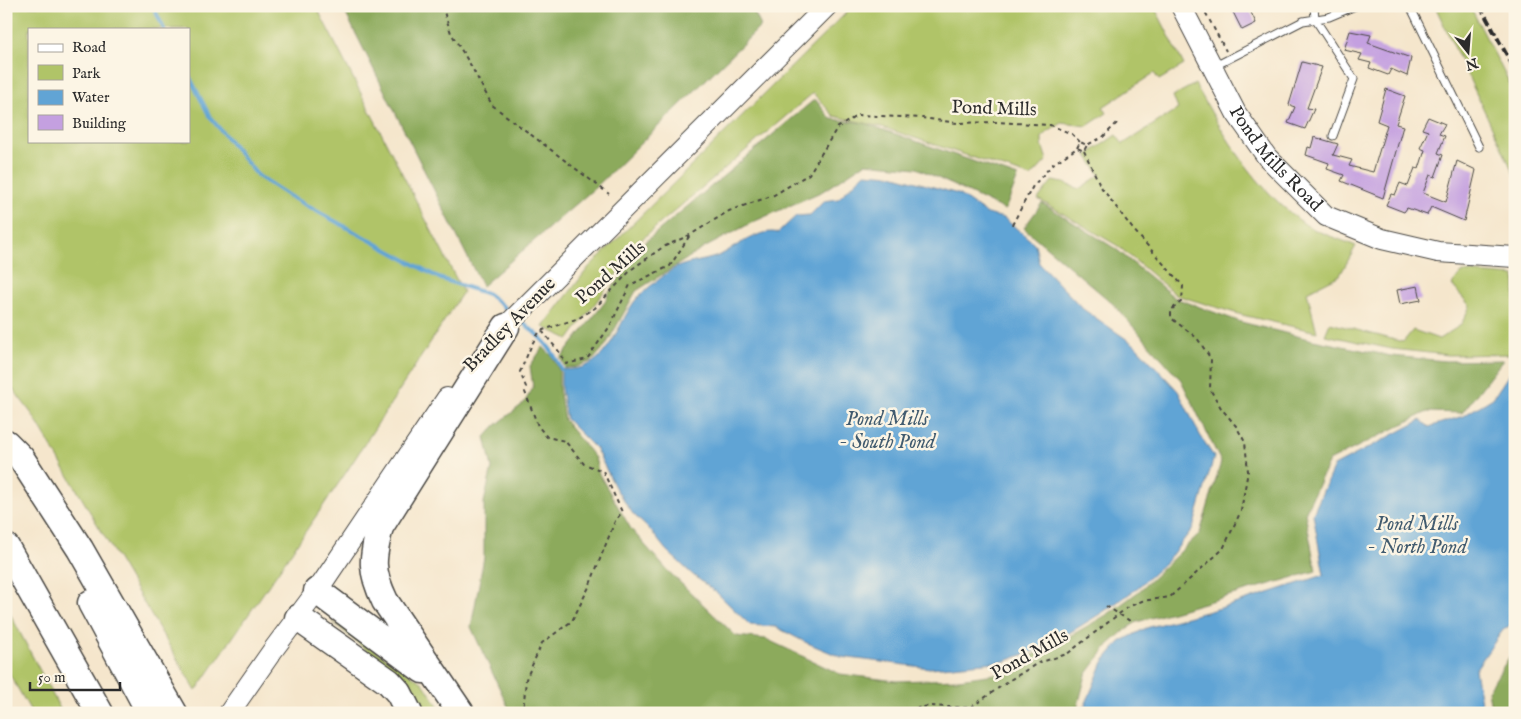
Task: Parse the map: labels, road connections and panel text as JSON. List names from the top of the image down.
{
  "streets": {
    "main road": ["Pond Mills Road", "Bradley Avenue"],
    "path": ["Pond Mills"]
  },
  "water": ["Pond Mills - South Pond", "Pond Mills - North Pond"],
  "legend": [
    "Road",
    "Park",
    "Water",
    "Building"
  ],
  "scale_bar": "50 m",
  "north": "bottom"
}
